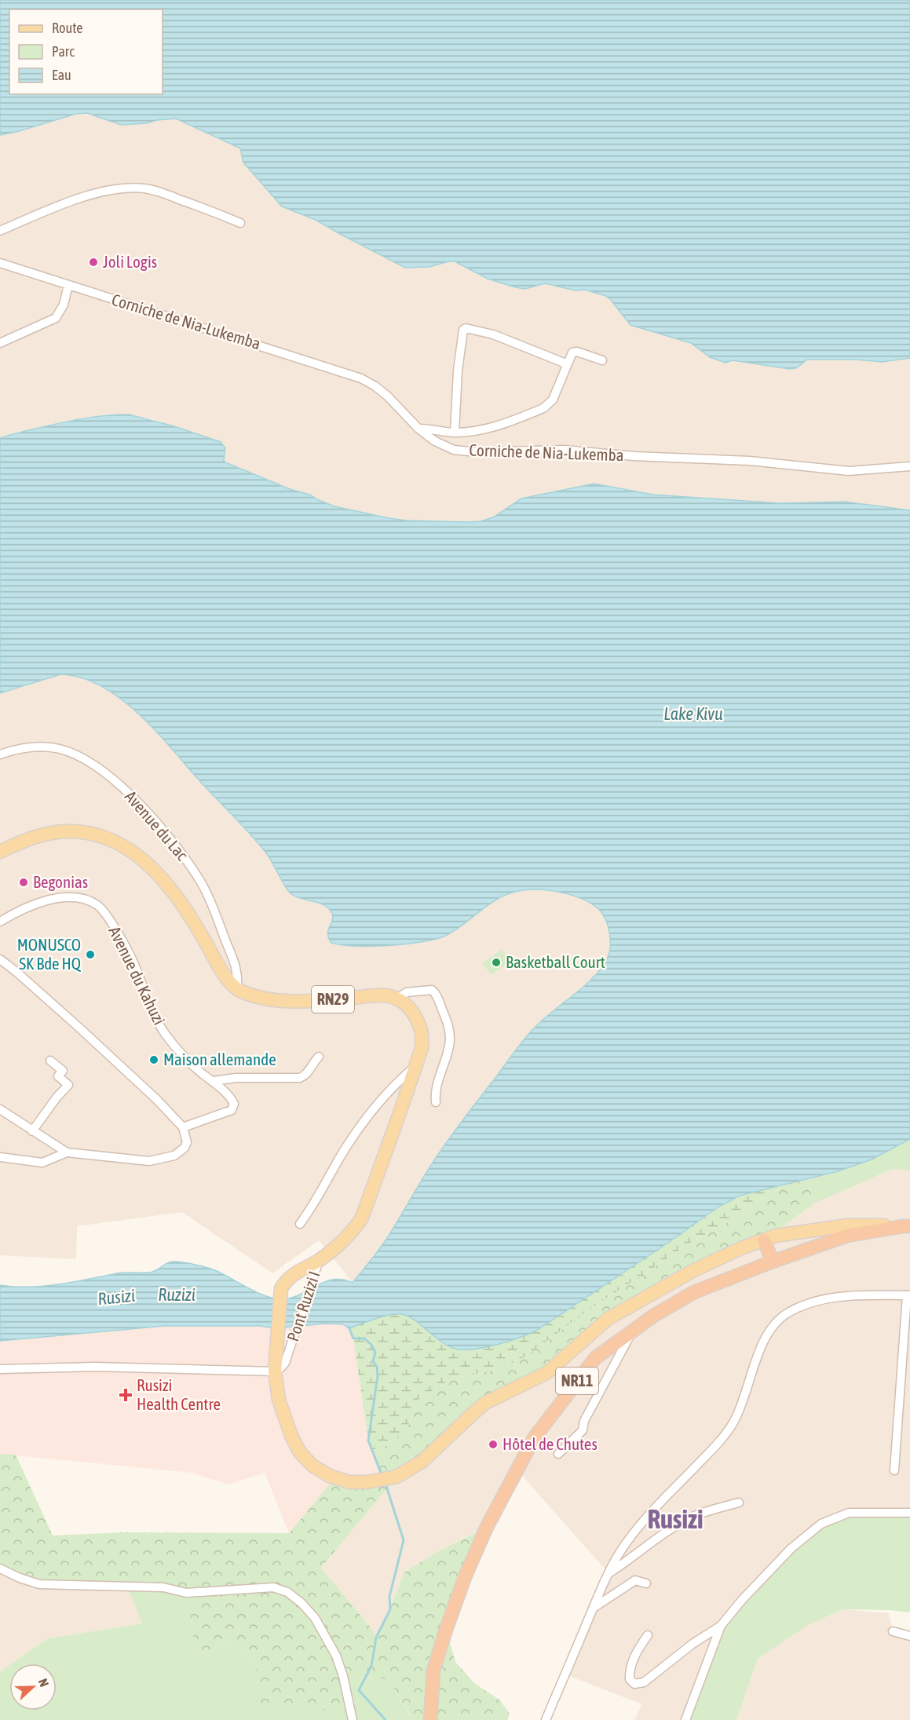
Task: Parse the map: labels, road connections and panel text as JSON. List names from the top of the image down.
{
  "streets": {
    "highway": ["NR11"],
    "main road": ["RN29"],
    "street": [
      "Corniche de Nia-Lukemba",
      "Avenue du Lac",
      "Avenue du Kahuzi",
      "Pont Ruzizi I"
    ]
  },
  "crossings": [
    ["Avenue du Lac", "RN29"]
  ],
  "districts": ["Rusizi"],
  "water": ["Lake Kivu", "Ruzizi", "Rusizi"],
  "places": {
    "other": [
      "Joli Logis",
      "Begonias",
      "MONUSCO SK Bde HQ",
      "Basketball Court",
      "Maison allemande",
      "Hôtel de Chutes"
    ],
    "health": ["Rusizi Health Centre"]
  },
  "legend": ["Route", "Parc", "Eau"],
  "north": "right"
}
